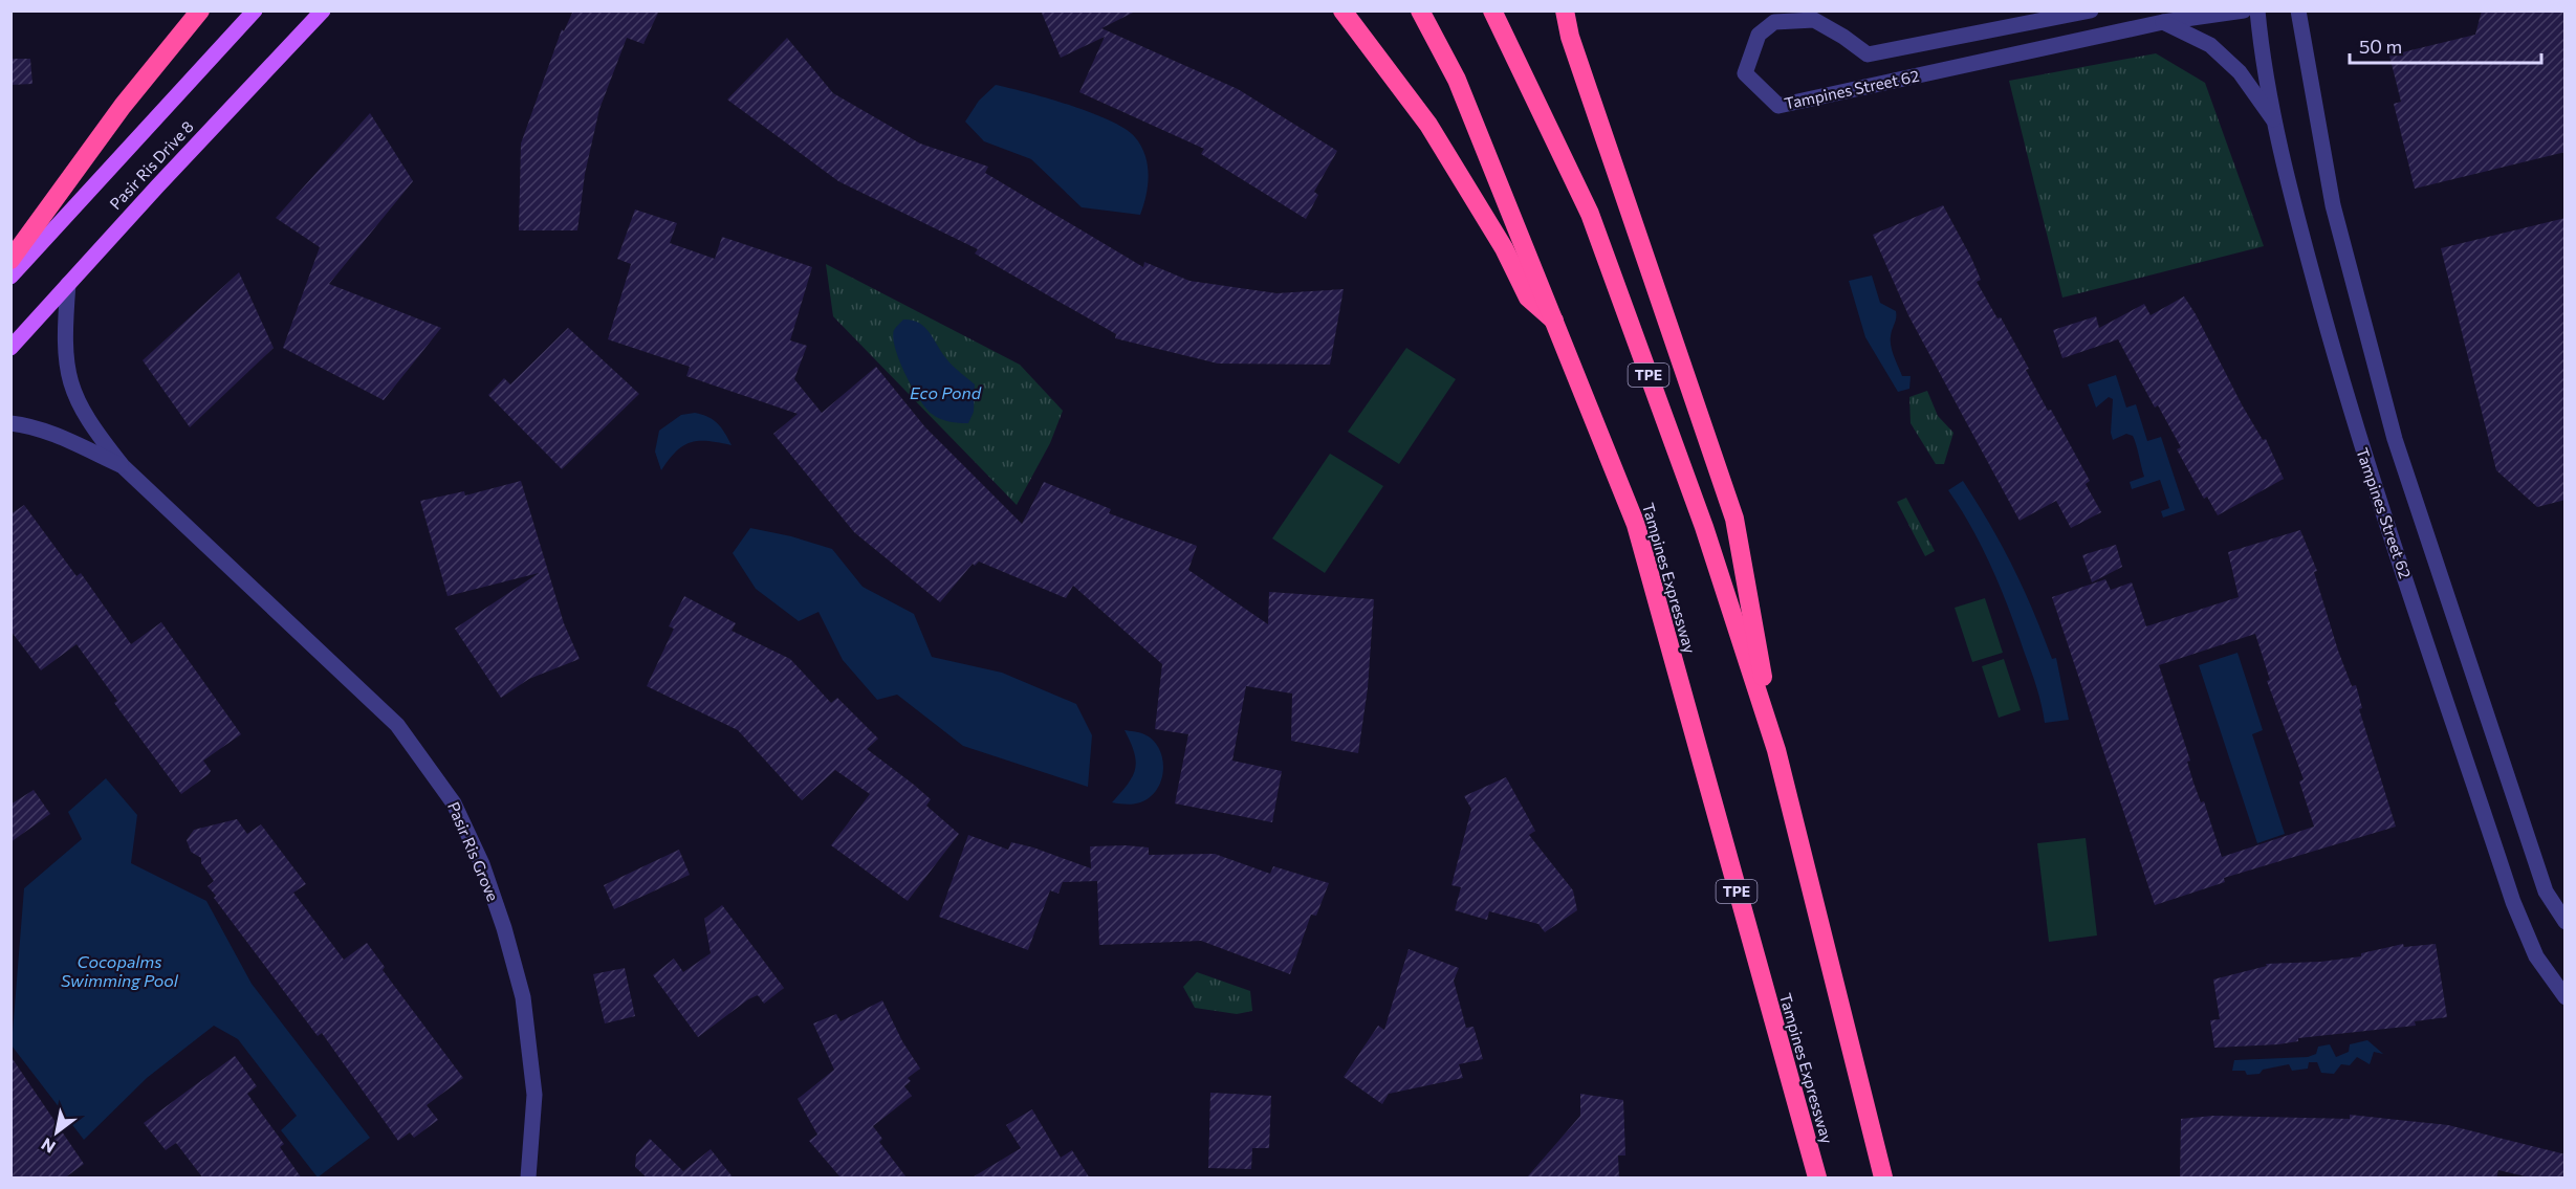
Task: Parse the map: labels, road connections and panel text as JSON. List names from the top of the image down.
{
  "streets": {
    "highway": ["TPE", "Tampines Expressway"],
    "main road": ["Pasir Ris Drive 8"],
    "street": ["Tampines Street 62", "Pasir Ris Grove"]
  },
  "crossings": [
    ["Pasir Ris Drive 8", "Pasir Ris Grove"]
  ],
  "water": ["Eco Pond", "Cocopalms Swimming Pool"],
  "scale_bar": "50 m",
  "north": "bottom left"
}
